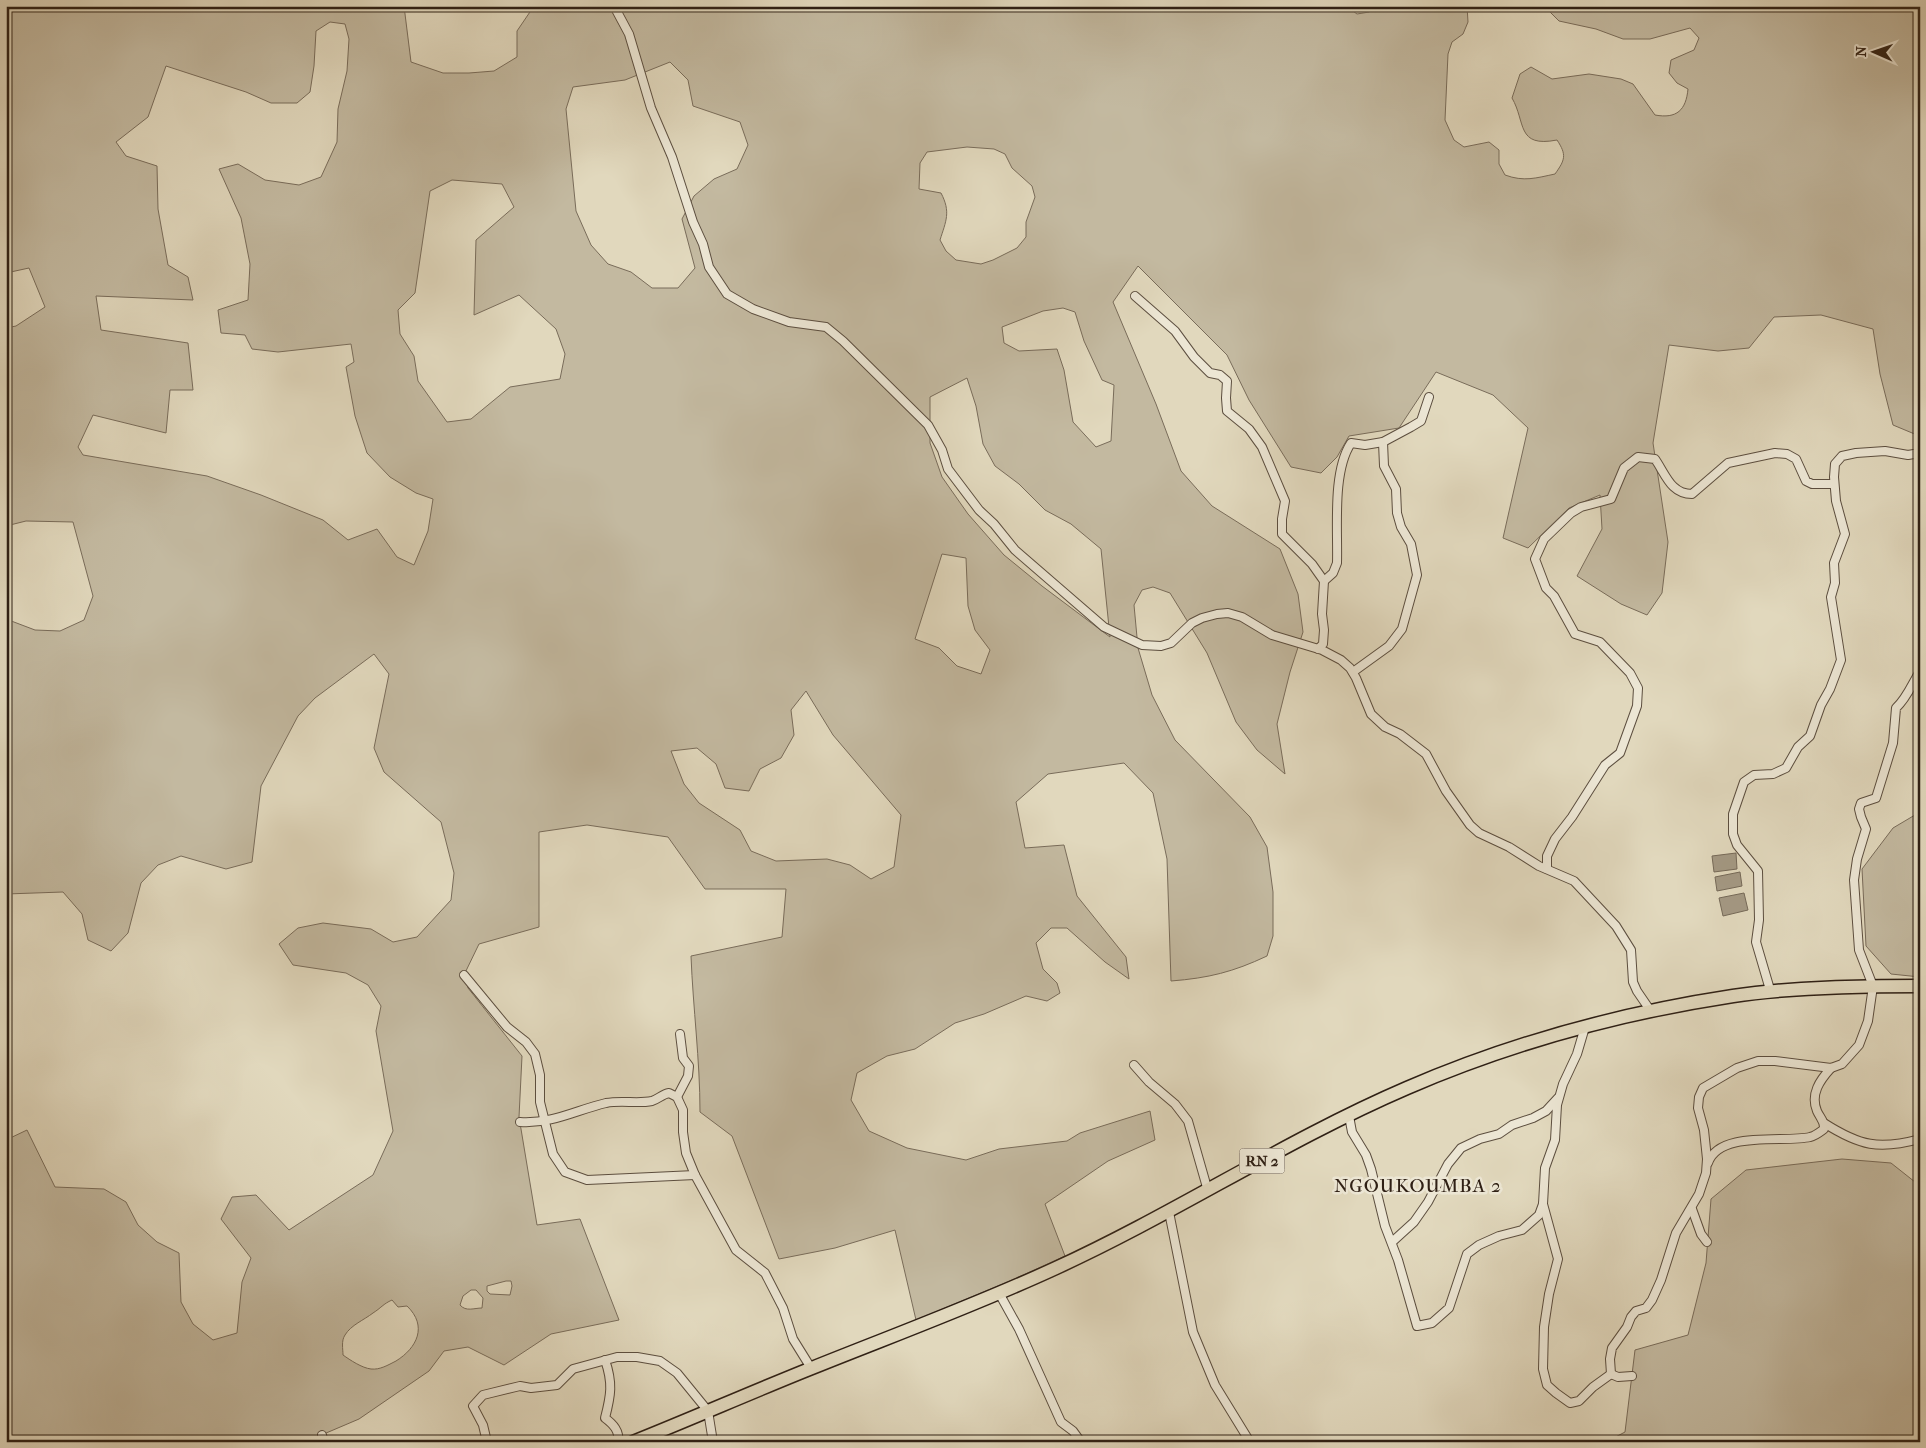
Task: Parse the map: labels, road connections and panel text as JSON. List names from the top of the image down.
{
  "streets": {
    "main road": ["RN 2"]
  },
  "districts": ["NGOUKOUMBA 2"],
  "north": "left"
}
